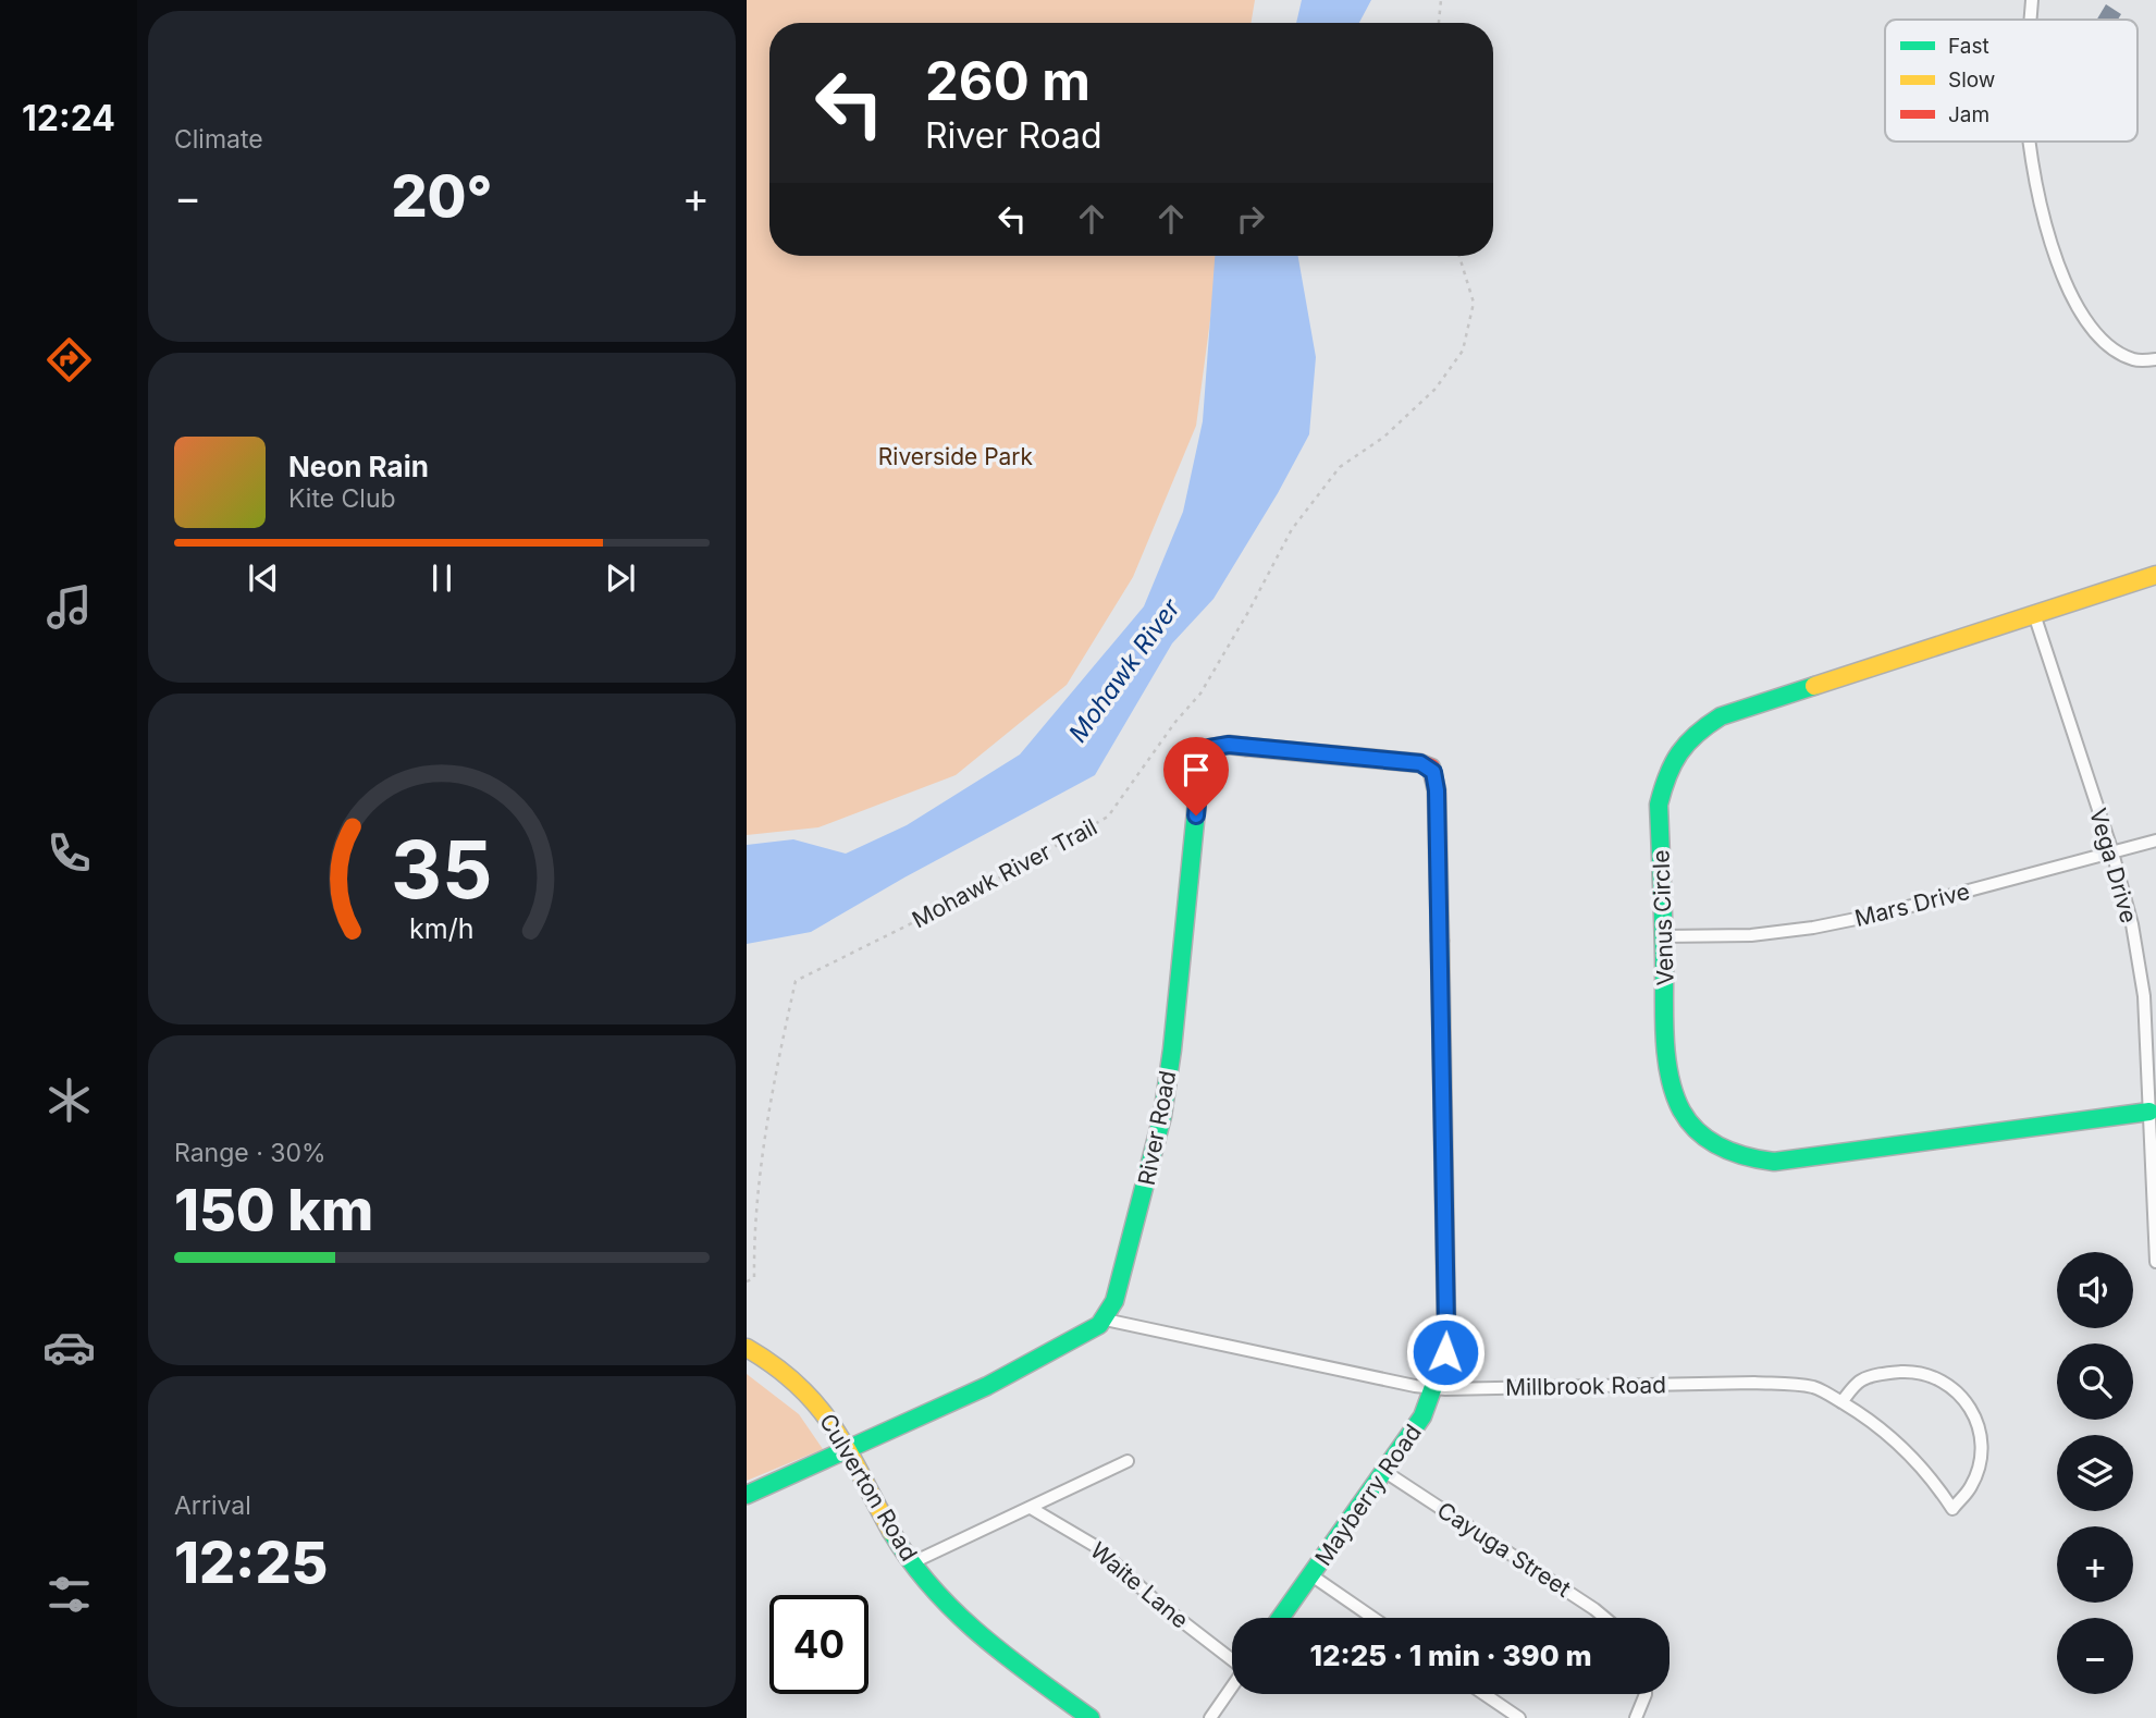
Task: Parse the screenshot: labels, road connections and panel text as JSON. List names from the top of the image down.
{
  "streets": {
    "street": [
      "Vega Drive",
      "Mars Drive",
      "Venus Circle",
      "River Road",
      "Millbrook Road",
      "Culverton Road",
      "Mayberry Road",
      "Cayuga Street",
      "Waite Lane"
    ],
    "path": ["Mohawk River Trail"]
  },
  "crossings": [
    ["Vega Drive", "Mars Drive"],
    ["Vega Drive", "Venus Circle"],
    ["Mars Drive", "Venus Circle"],
    ["River Road", "Millbrook Road"],
    ["River Road", "Mayberry Road"],
    ["Millbrook Road", "Mayberry Road"],
    ["Mayberry Road", "Cayuga Street"]
  ],
  "water": ["Mohawk River"],
  "parks": ["Riverside Park"],
  "legend": ["Fast", "Slow", "Jam"],
  "page": {
    "tabs": "12:24",
    "tile": [
      "Climate",
      ["Range · 30%", "150 km"],
      ["Arrival", "12:25"]
    ],
    "turn": ["260 m", "River Road"],
    "heat": ["−", "20°", "+"],
    "song": ["Neon Rain", "Kite Club"],
    "map_buttons": ["+", "−"],
    "limit": "40",
    "trip": "12:25 · 1 min · 390 m",
    "gauge": ["35", "km/h"]
  }
}
